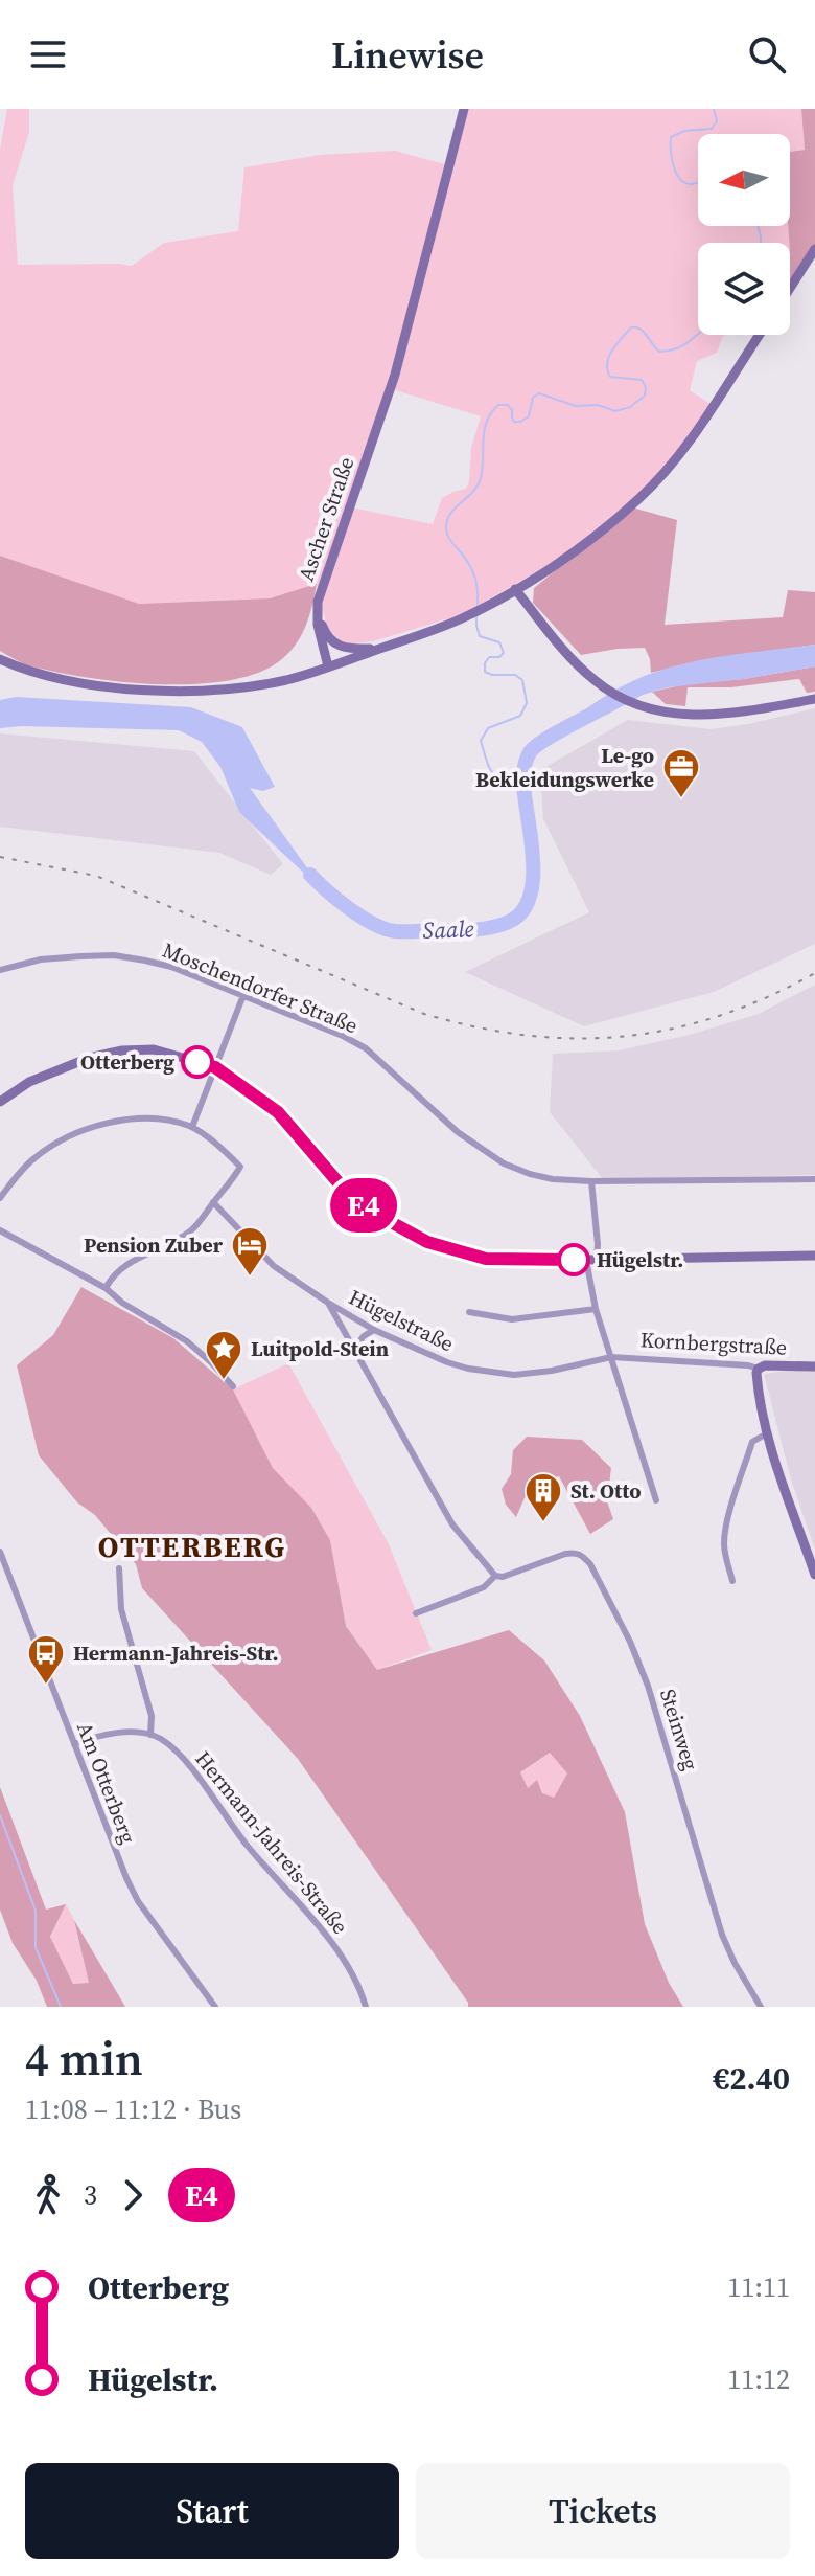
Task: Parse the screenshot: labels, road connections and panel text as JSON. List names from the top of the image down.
{
  "streets": {
    "street": [
      "Ascher Straße",
      "Moschendorfer Straße",
      "Hügelstraße",
      "Kornbergstraße",
      "Steinweg",
      "Am Otterberg",
      "Hermann-Jahreis-Straße"
    ]
  },
  "crossings": [
    ["Hügelstraße", "Kornbergstraße"]
  ],
  "districts": ["OTTERBERG"],
  "water": ["Saale"],
  "places": {
    "office": ["Le-go Bekleidungswerke"],
    "other": ["Otterberg", "Hügelstr."],
    "hotel": ["Pension Zuber"],
    "place": ["Luitpold-Stein"],
    "building": ["St. Otto"],
    "bus stop": ["Hermann-Jahreis-Str."]
  },
  "lines": ["bus line E4"],
  "north": "left",
  "page": {
    "header": "Linewise",
    "on_map": "E4",
    "heading": ["4 min", "11:08 – 11:12 · Bus", "€2.40"],
    "legs": ["3", "E4"],
    "list": [
      {
        "name": "Otterberg",
        "value": "11:11"
      },
      {
        "name": "Hügelstr.",
        "value": "11:12"
      }
    ],
    "buttons": ["Start", "Tickets"]
  }
}
